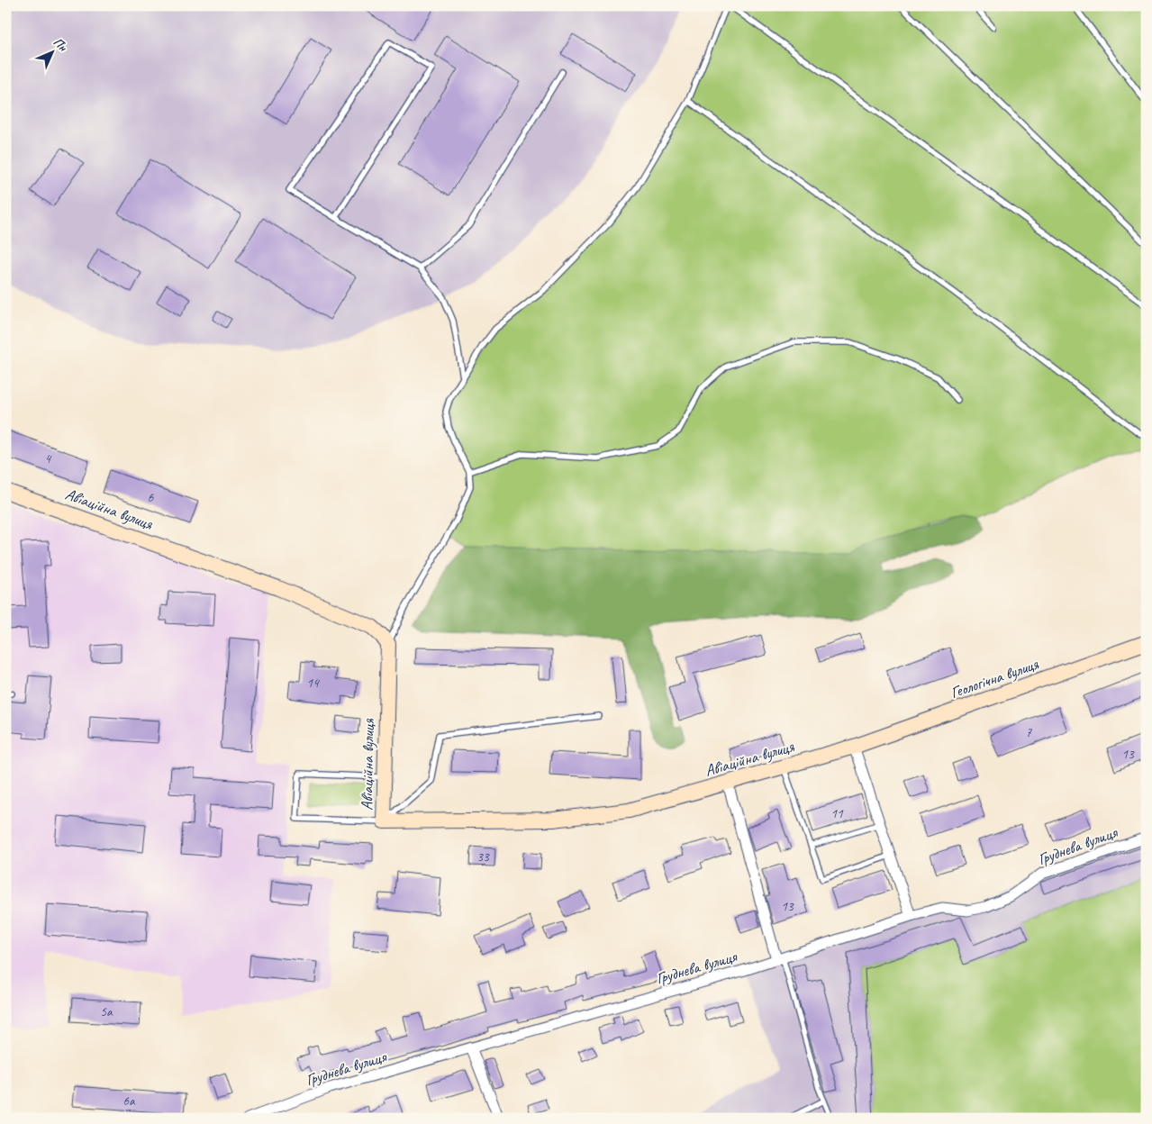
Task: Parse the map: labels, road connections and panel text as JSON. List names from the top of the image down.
{
  "streets": {
    "street": ["Авіаційна вулиця", "Геологічна вулиця", "Груднева вулиця"]
  },
  "crossings": [
    ["Авіаційна вулиця", "Геологічна вулиця"]
  ],
  "house_numbers": [
    "4",
    "6",
    "14",
    "7",
    "13",
    "11",
    "33",
    "13",
    "5а",
    "6а"
  ],
  "north": "top right"
}
